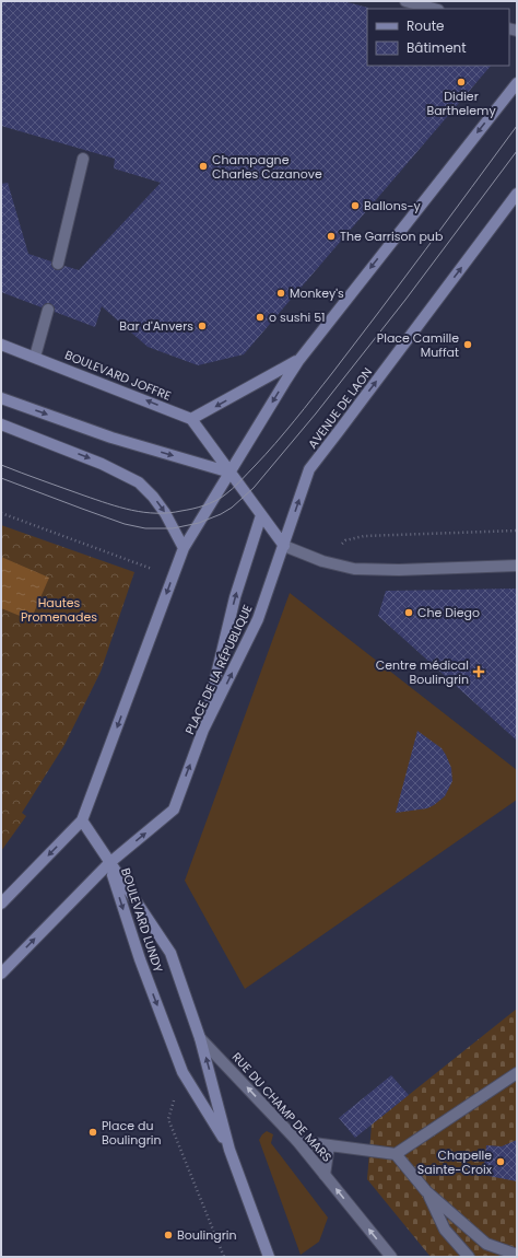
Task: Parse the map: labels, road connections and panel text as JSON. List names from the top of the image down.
{
  "streets": {
    "main road": [
      "BOULEVARD JOFFRE",
      "AVENUE DE LAON",
      "PLACE DE LA RÉPUBLIQUE",
      "BOULEVARD LUNDY"
    ],
    "street": ["RUE DU CHAMP DE MARS"]
  },
  "crossings": [
    ["AVENUE DE LAON", "PLACE DE LA RÉPUBLIQUE"],
    ["PLACE DE LA RÉPUBLIQUE", "BOULEVARD LUNDY"],
    ["BOULEVARD LUNDY", "RUE DU CHAMP DE MARS"]
  ],
  "parks": ["Hautes Promenades"],
  "places": {
    "other": [
      "Didier Barthelemy",
      "Champagne Charles Cazanove",
      "Ballons-y",
      "The Garrison pub",
      "Monkey's",
      "o sushi 51",
      "Bar d'Anvers",
      "Place Camille Muffat",
      "Che Diego",
      "Place du Boulingrin",
      "Chapelle Sainte-Croix",
      "Boulingrin"
    ],
    "health": ["Centre médical Boulingrin"]
  },
  "legend": ["Route", "Bâtiment"]
}
